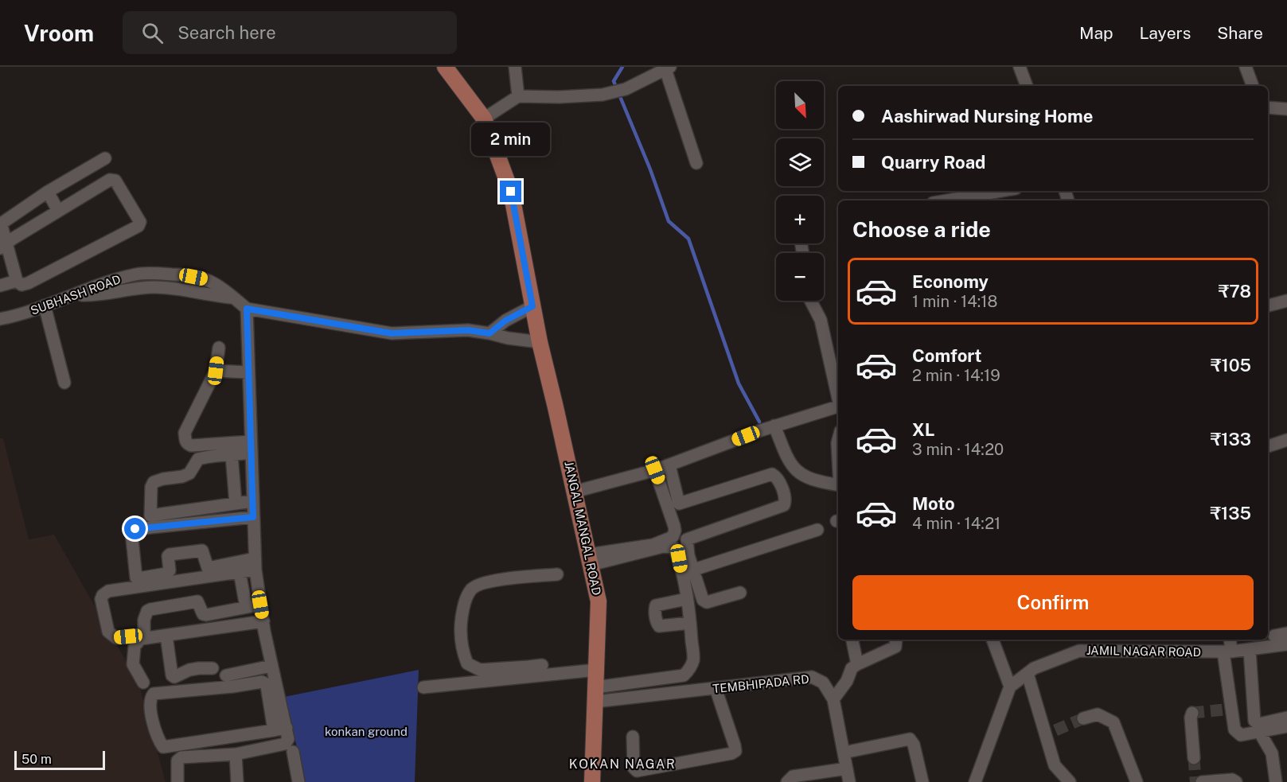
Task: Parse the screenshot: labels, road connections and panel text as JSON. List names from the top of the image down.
{
  "streets": {
    "main road": ["JANGAL MANGAL ROAD"],
    "street": ["SUBHASH ROAD", "JAMIL NAGAR ROAD", "TEMBHIPADA RD"]
  },
  "crossings": [
    ["JANGAL MANGAL ROAD", "TEMBHIPADA RD"]
  ],
  "districts": ["KOKAN NAGAR"],
  "parks": ["konkan ground"],
  "scale_bar": "50 m",
  "north": "bottom right",
  "page": {
    "header": "Vroom",
    "search": "Search here",
    "nav": ["Map", "Layers", "Share"],
    "map_buttons": ["+", "−"],
    "banner": ["Aashirwad Nursing Home", "Quarry Road"],
    "bubble": "2 min",
    "heading": "Choose a ride",
    "list": [
      {
        "name": "Economy",
        "note": "1 min · 14:18",
        "value": "₹78"
      },
      {
        "name": "Comfort",
        "note": "2 min · 14:19",
        "value": "₹105"
      },
      {
        "name": "XL",
        "note": "3 min · 14:20",
        "value": "₹133"
      },
      {
        "name": "Moto",
        "note": "4 min · 14:21",
        "value": "₹135"
      }
    ],
    "buttons": "Confirm",
    "scale": "50 m"
  }
}
